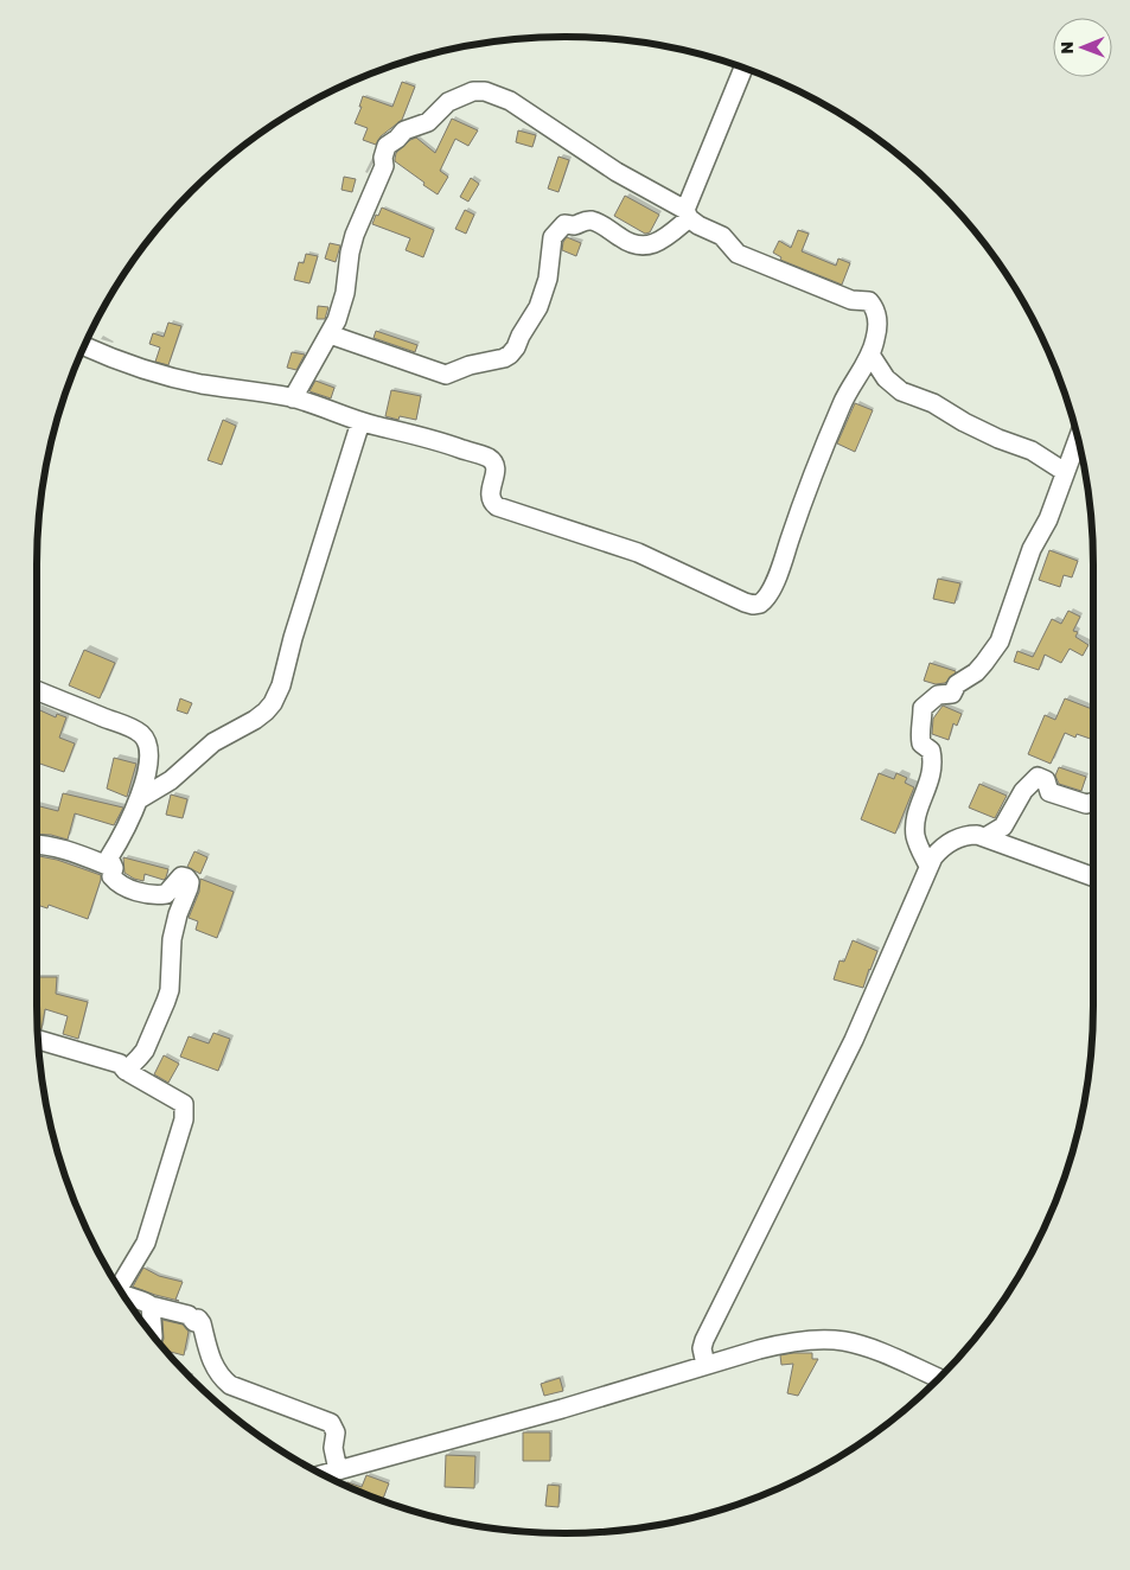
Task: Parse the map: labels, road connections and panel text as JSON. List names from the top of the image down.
{
  "north": "left"
}
